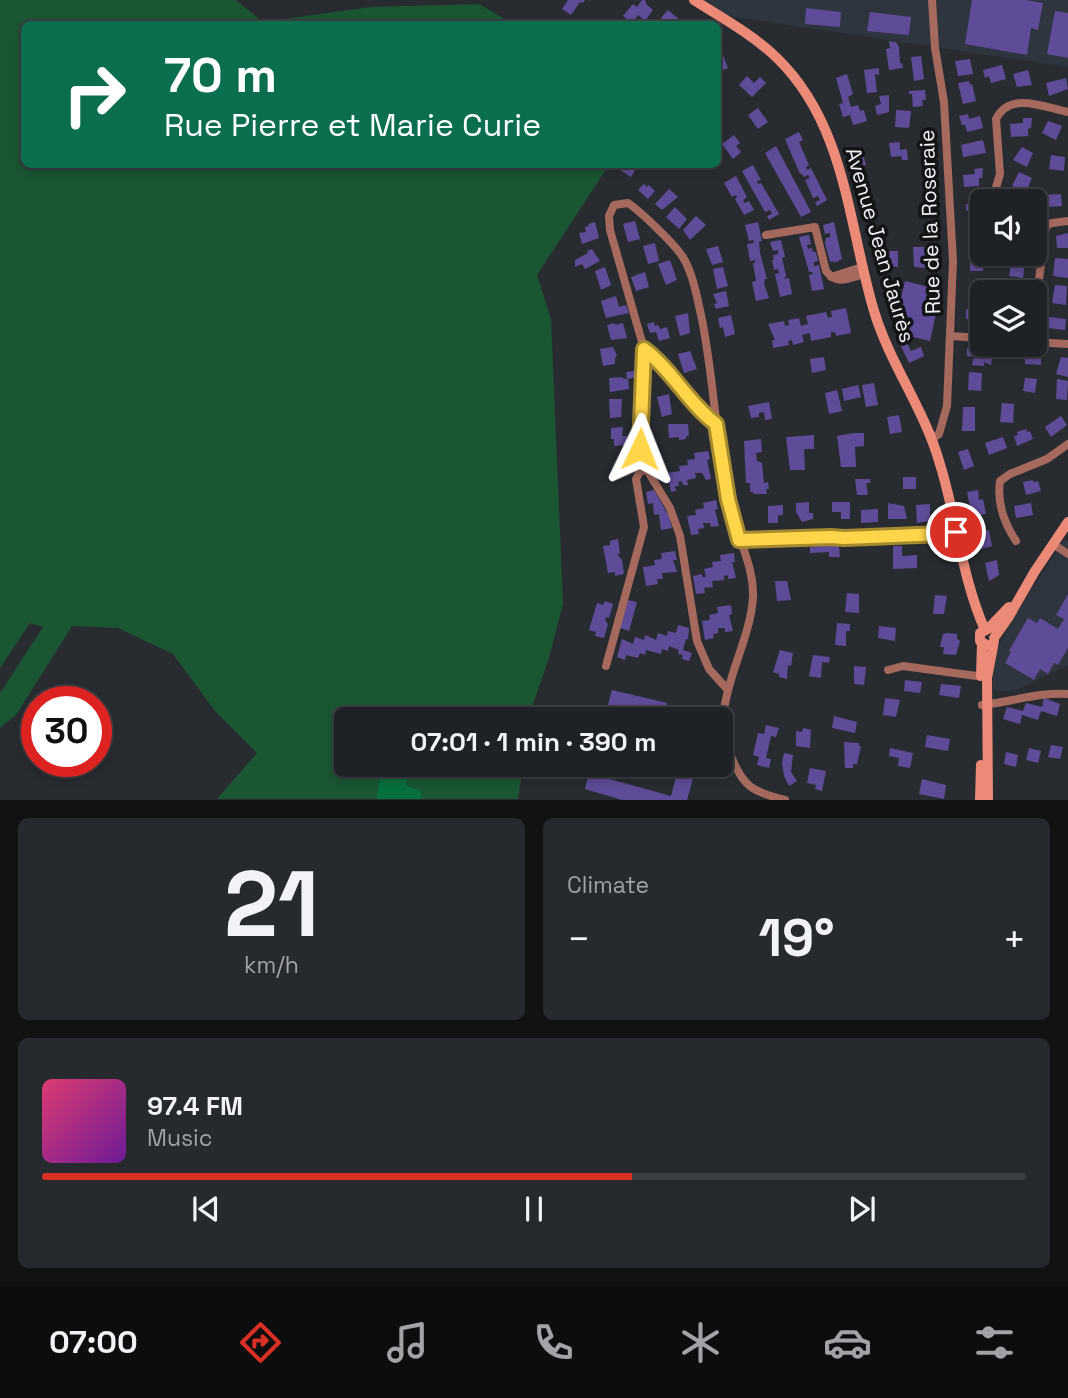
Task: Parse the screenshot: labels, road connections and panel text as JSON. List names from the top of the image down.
{
  "streets": {
    "main road": ["Avenue Jean Jaurès"],
    "street": ["Rue de la Roseraie"]
  },
  "crossings": [
    ["Rue de la Roseraie", "Avenue Jean Jaurès"]
  ],
  "page": {
    "turn": ["70 m", "Rue Pierre et Marie Curie"],
    "limit": "30",
    "trip": "07:01 · 1 min · 390 m",
    "tile": [
      ["21", "km/h"],
      "Climate"
    ],
    "heat": ["−", "19°", "+"],
    "song": ["97.4 FM", "Music"],
    "tabs": "07:00"
  }
}
